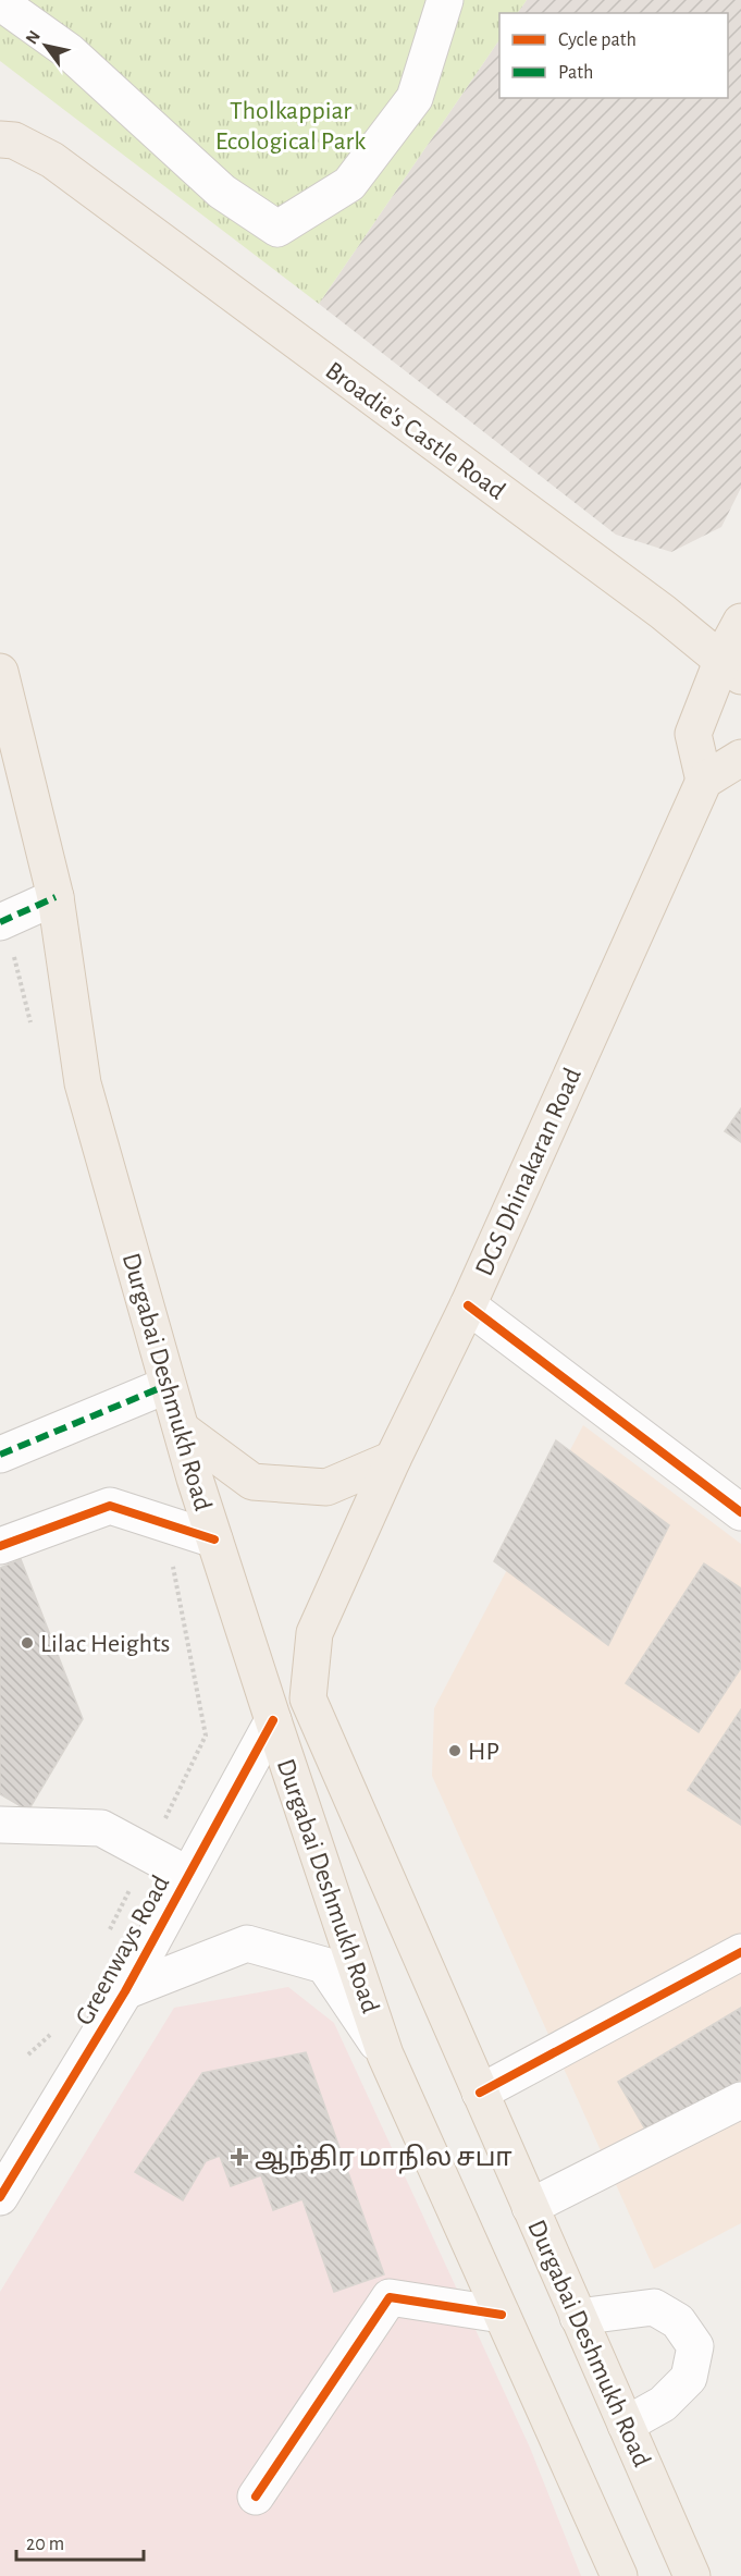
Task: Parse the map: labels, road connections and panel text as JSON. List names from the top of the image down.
{
  "streets": {
    "main road": ["Broadie's Castle Road", "DGS Dhinakaran Road", "Durgabai Deshmukh Road"],
    "street": ["Greenways Road"]
  },
  "crossings": [
    ["DGS Dhinakaran Road", "Durgabai Deshmukh Road"],
    ["Durgabai Deshmukh Road", "Greenways Road"]
  ],
  "parks": ["Tholkappiar Ecological Park"],
  "places": {
    "other": ["Lilac Heights", "HP"],
    "health": ["ஆந்திர மாநில சபா"]
  },
  "legend": ["Cycle path", "Path"],
  "scale_bar": "20 m",
  "north": "top left"
}
